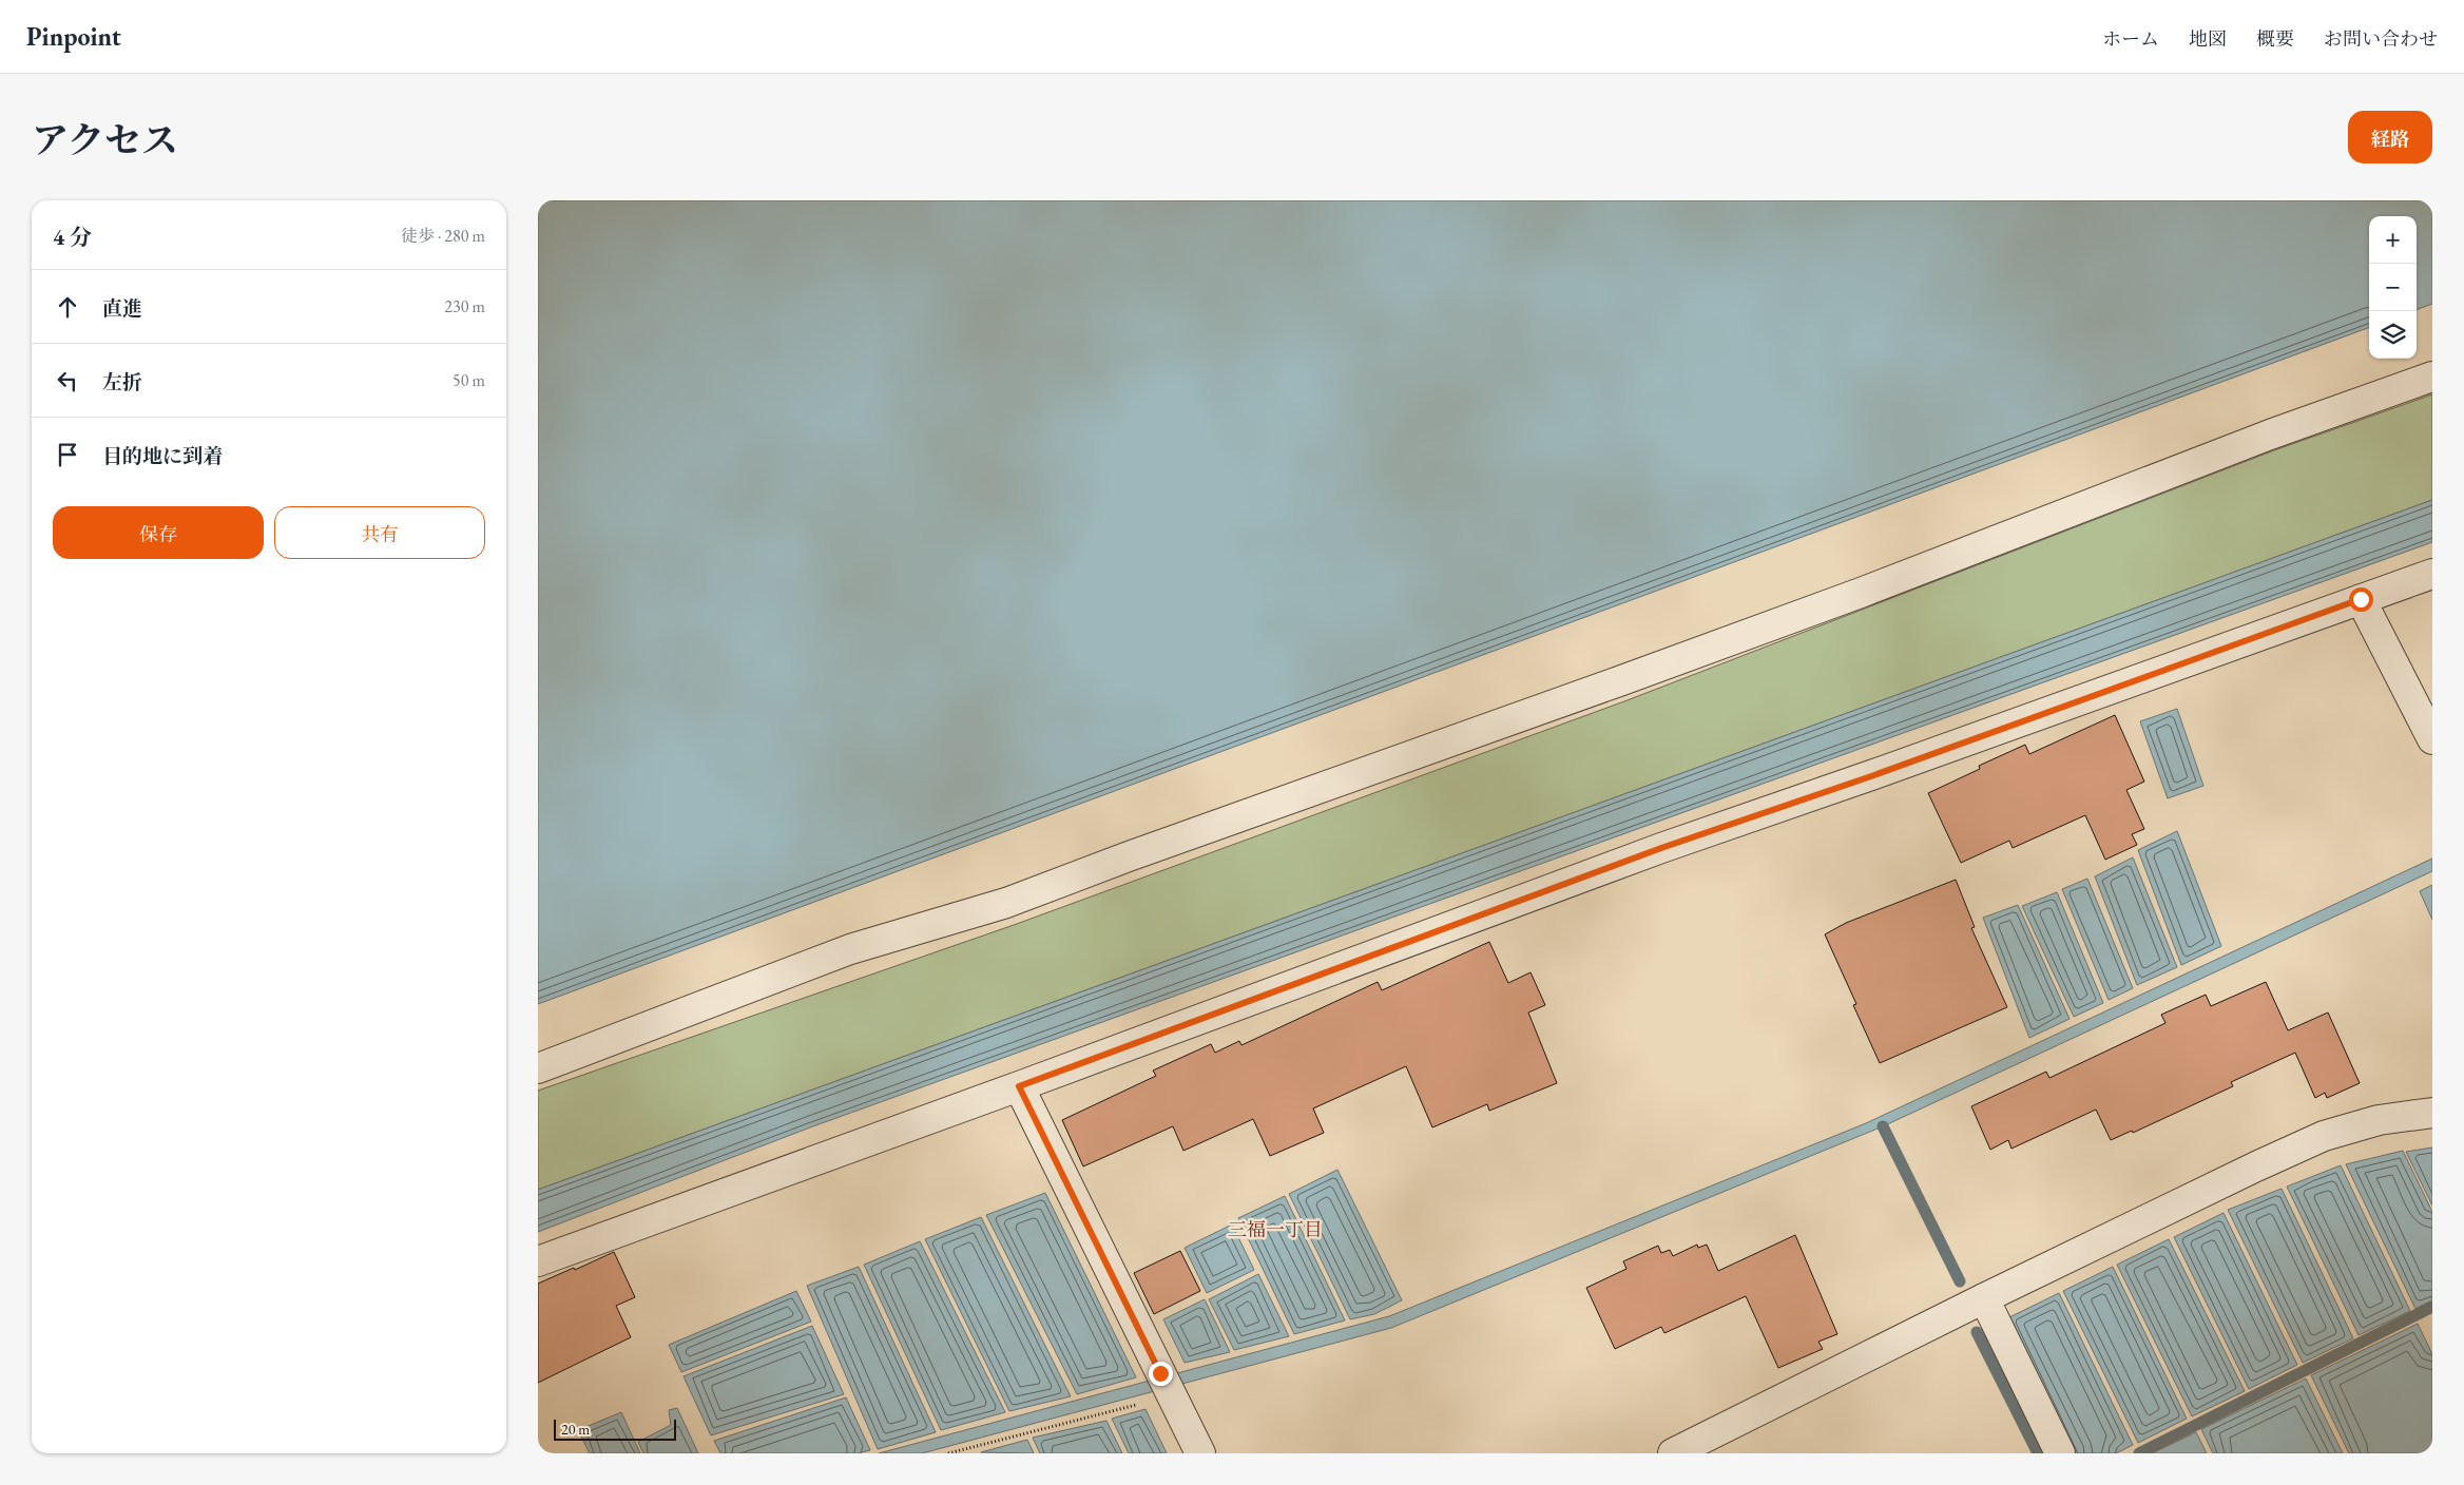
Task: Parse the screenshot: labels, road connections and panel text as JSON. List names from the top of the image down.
{
  "districts": ["三福一丁目"],
  "scale_bar": "20 m",
  "page": {
    "header": "Pinpoint",
    "nav": [
      "ホーム",
      "地図",
      "概要",
      "お問い合わせ"
    ],
    "title": "アクセス",
    "buttons": [
      "経路",
      ["保存", "共有"]
    ],
    "heading": ["4 分", "徒歩 · 280 m"],
    "map_buttons": ["+", "−"],
    "list": [
      ["直進", "230 m"],
      ["左折", "50 m"],
      "目的地に到着"
    ],
    "scale": "20 m"
  }
}
